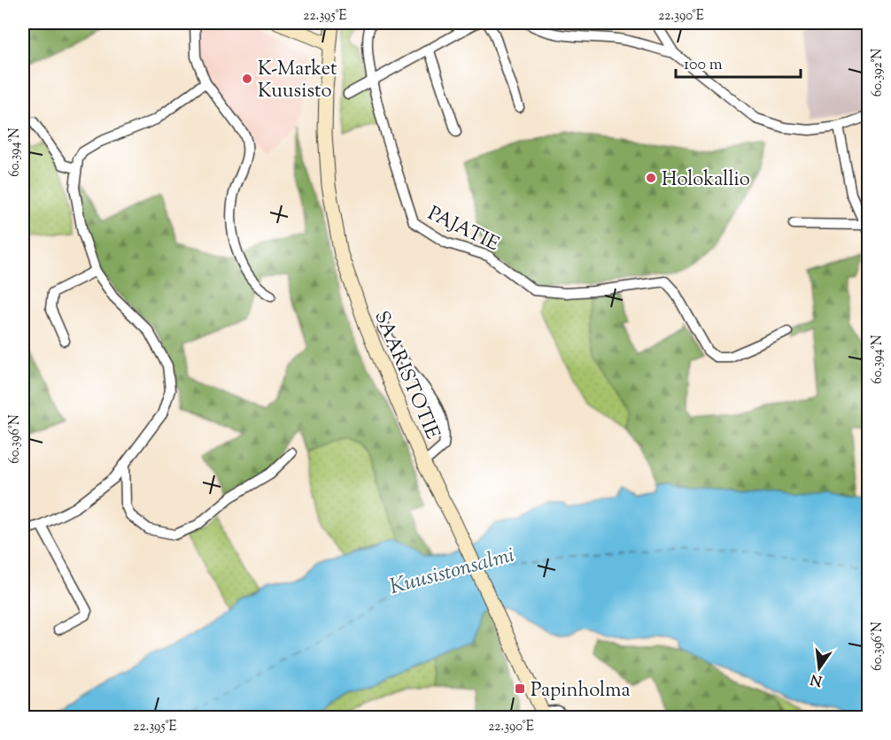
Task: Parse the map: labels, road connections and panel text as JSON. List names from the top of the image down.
{
  "streets": {
    "main road": ["SAARISTOTIE"],
    "street": ["PAJATIE"]
  },
  "water": ["Kuusistonsalmi"],
  "places": {
    "other": ["K-Market Kuusisto", "Holokallio"],
    "transit": ["Papinholma"]
  },
  "scale_bar": "100 m",
  "north": "bottom",
  "coordinates": [
    "22.395°E",
    "22.390°E",
    "60.392°N",
    "60.394°N",
    "60.396°N"
  ]
}
